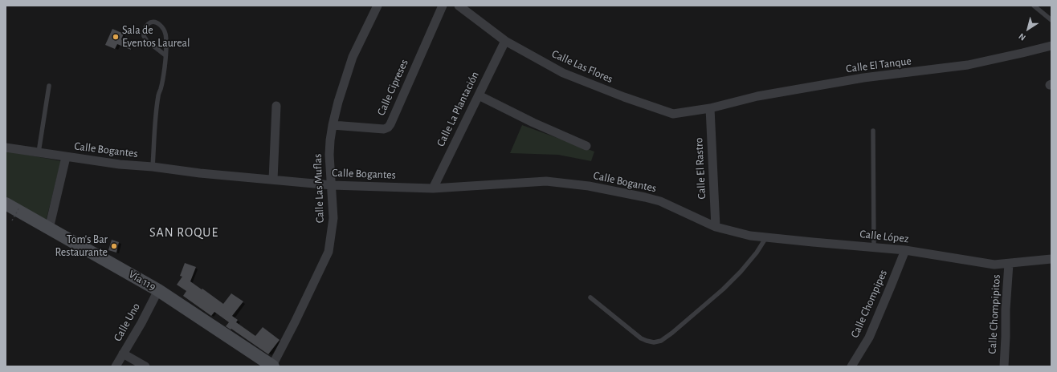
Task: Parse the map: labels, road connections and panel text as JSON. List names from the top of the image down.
{
  "streets": {
    "main road": ["Vía 119"],
    "street": [
      "Calle El Tanque",
      "Calle Las Flores",
      "Calle Cipreses",
      "Calle La Plantación",
      "Calle Bogantes",
      "Calle El Rastro",
      "Calle Las Muflas",
      "Calle López",
      "Calle Chompipes",
      "Calle Chompipitos",
      "Calle Uno"
    ]
  },
  "crossings": [
    ["Calle El Tanque", "Calle Las Flores"],
    ["Calle El Tanque", "Calle El Rastro"],
    ["Calle Las Flores", "Calle La Plantación"],
    ["Calle Las Flores", "Calle El Rastro"],
    ["Calle Cipreses", "Calle Las Muflas"],
    ["Calle La Plantación", "Calle Bogantes"],
    ["Calle Bogantes", "Calle El Rastro"],
    ["Calle Bogantes", "Calle Las Muflas"],
    ["Calle Bogantes", "Calle López"],
    ["Calle El Rastro", "Calle López"],
    ["Calle Las Muflas", "Vía 119"],
    ["Calle López", "Calle Chompipes"],
    ["Calle López", "Calle Chompipitos"],
    ["Vía 119", "Calle Uno"]
  ],
  "districts": ["SAN ROQUE"],
  "places": ["Sala de Eventos Laureal", "Tom's Bar Restaurante"],
  "north": "bottom left"
}
